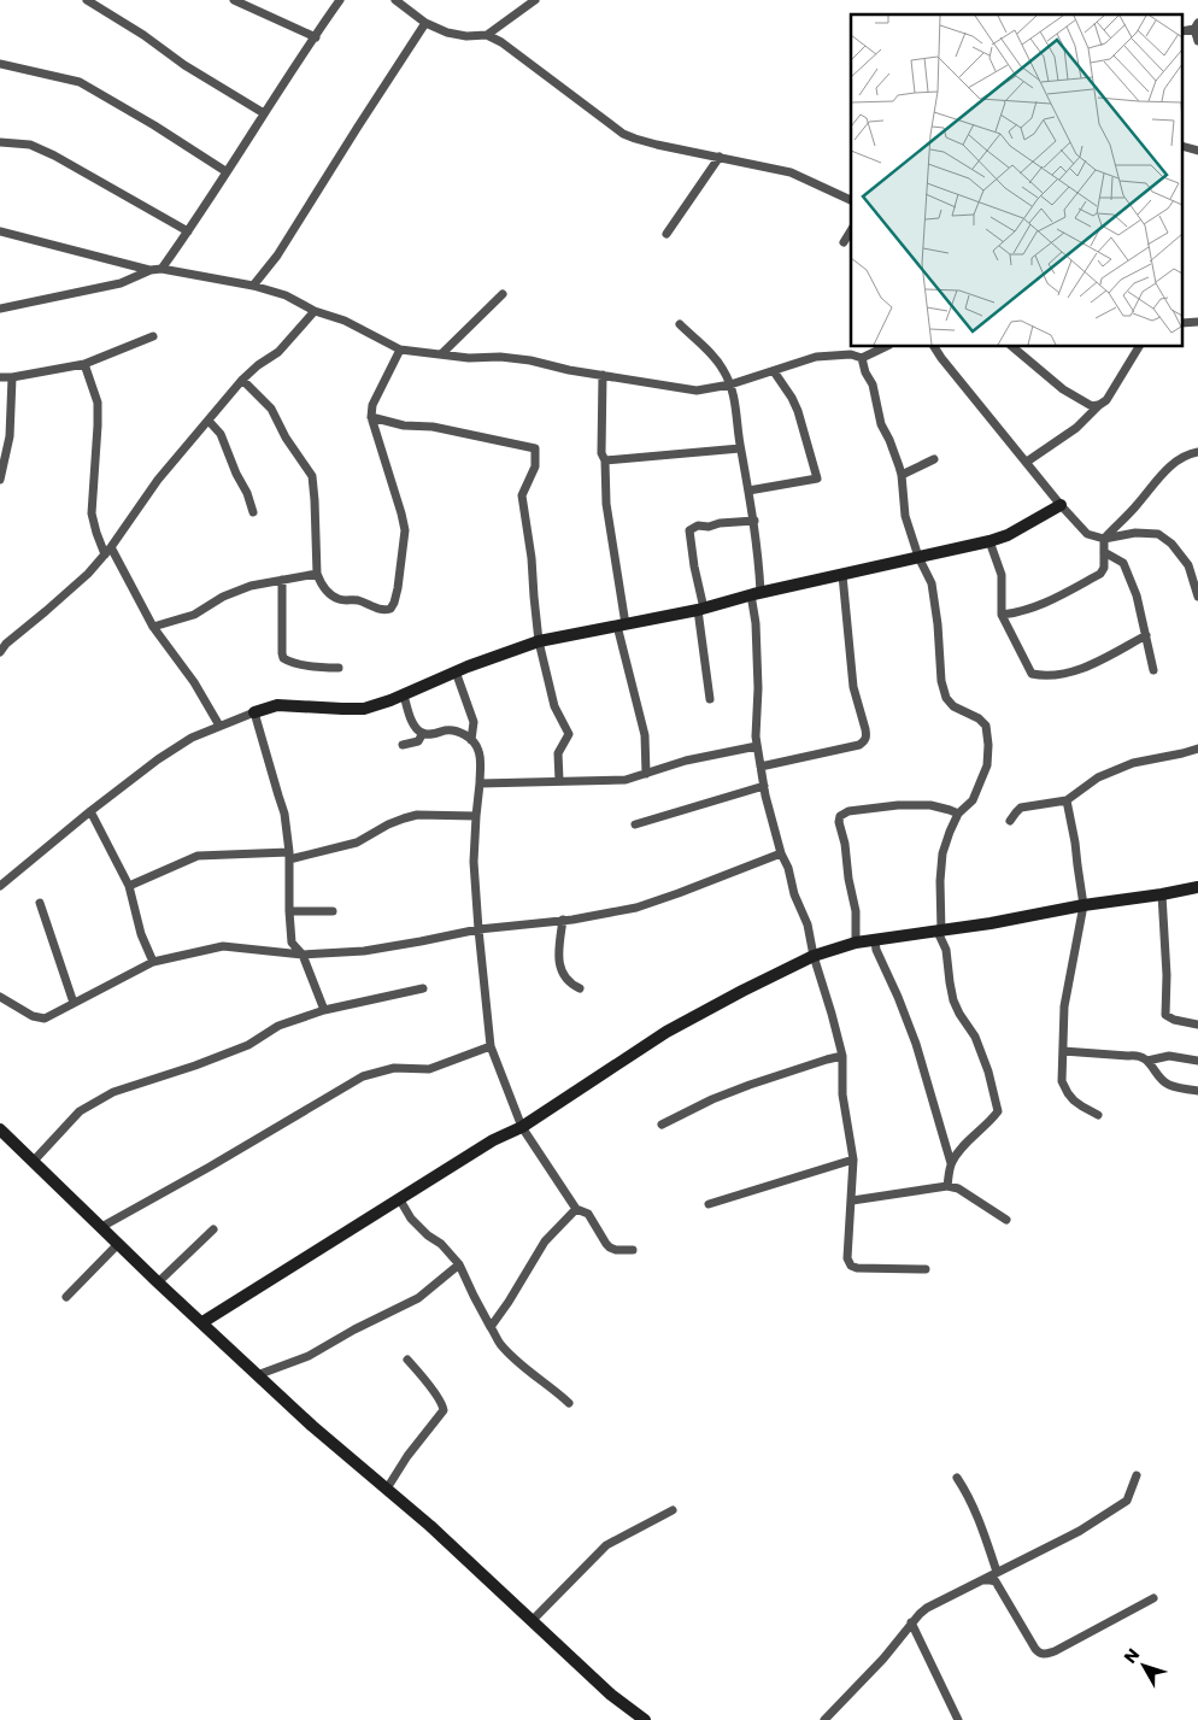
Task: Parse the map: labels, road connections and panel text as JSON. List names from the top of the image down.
{
  "north": "top left"
}
